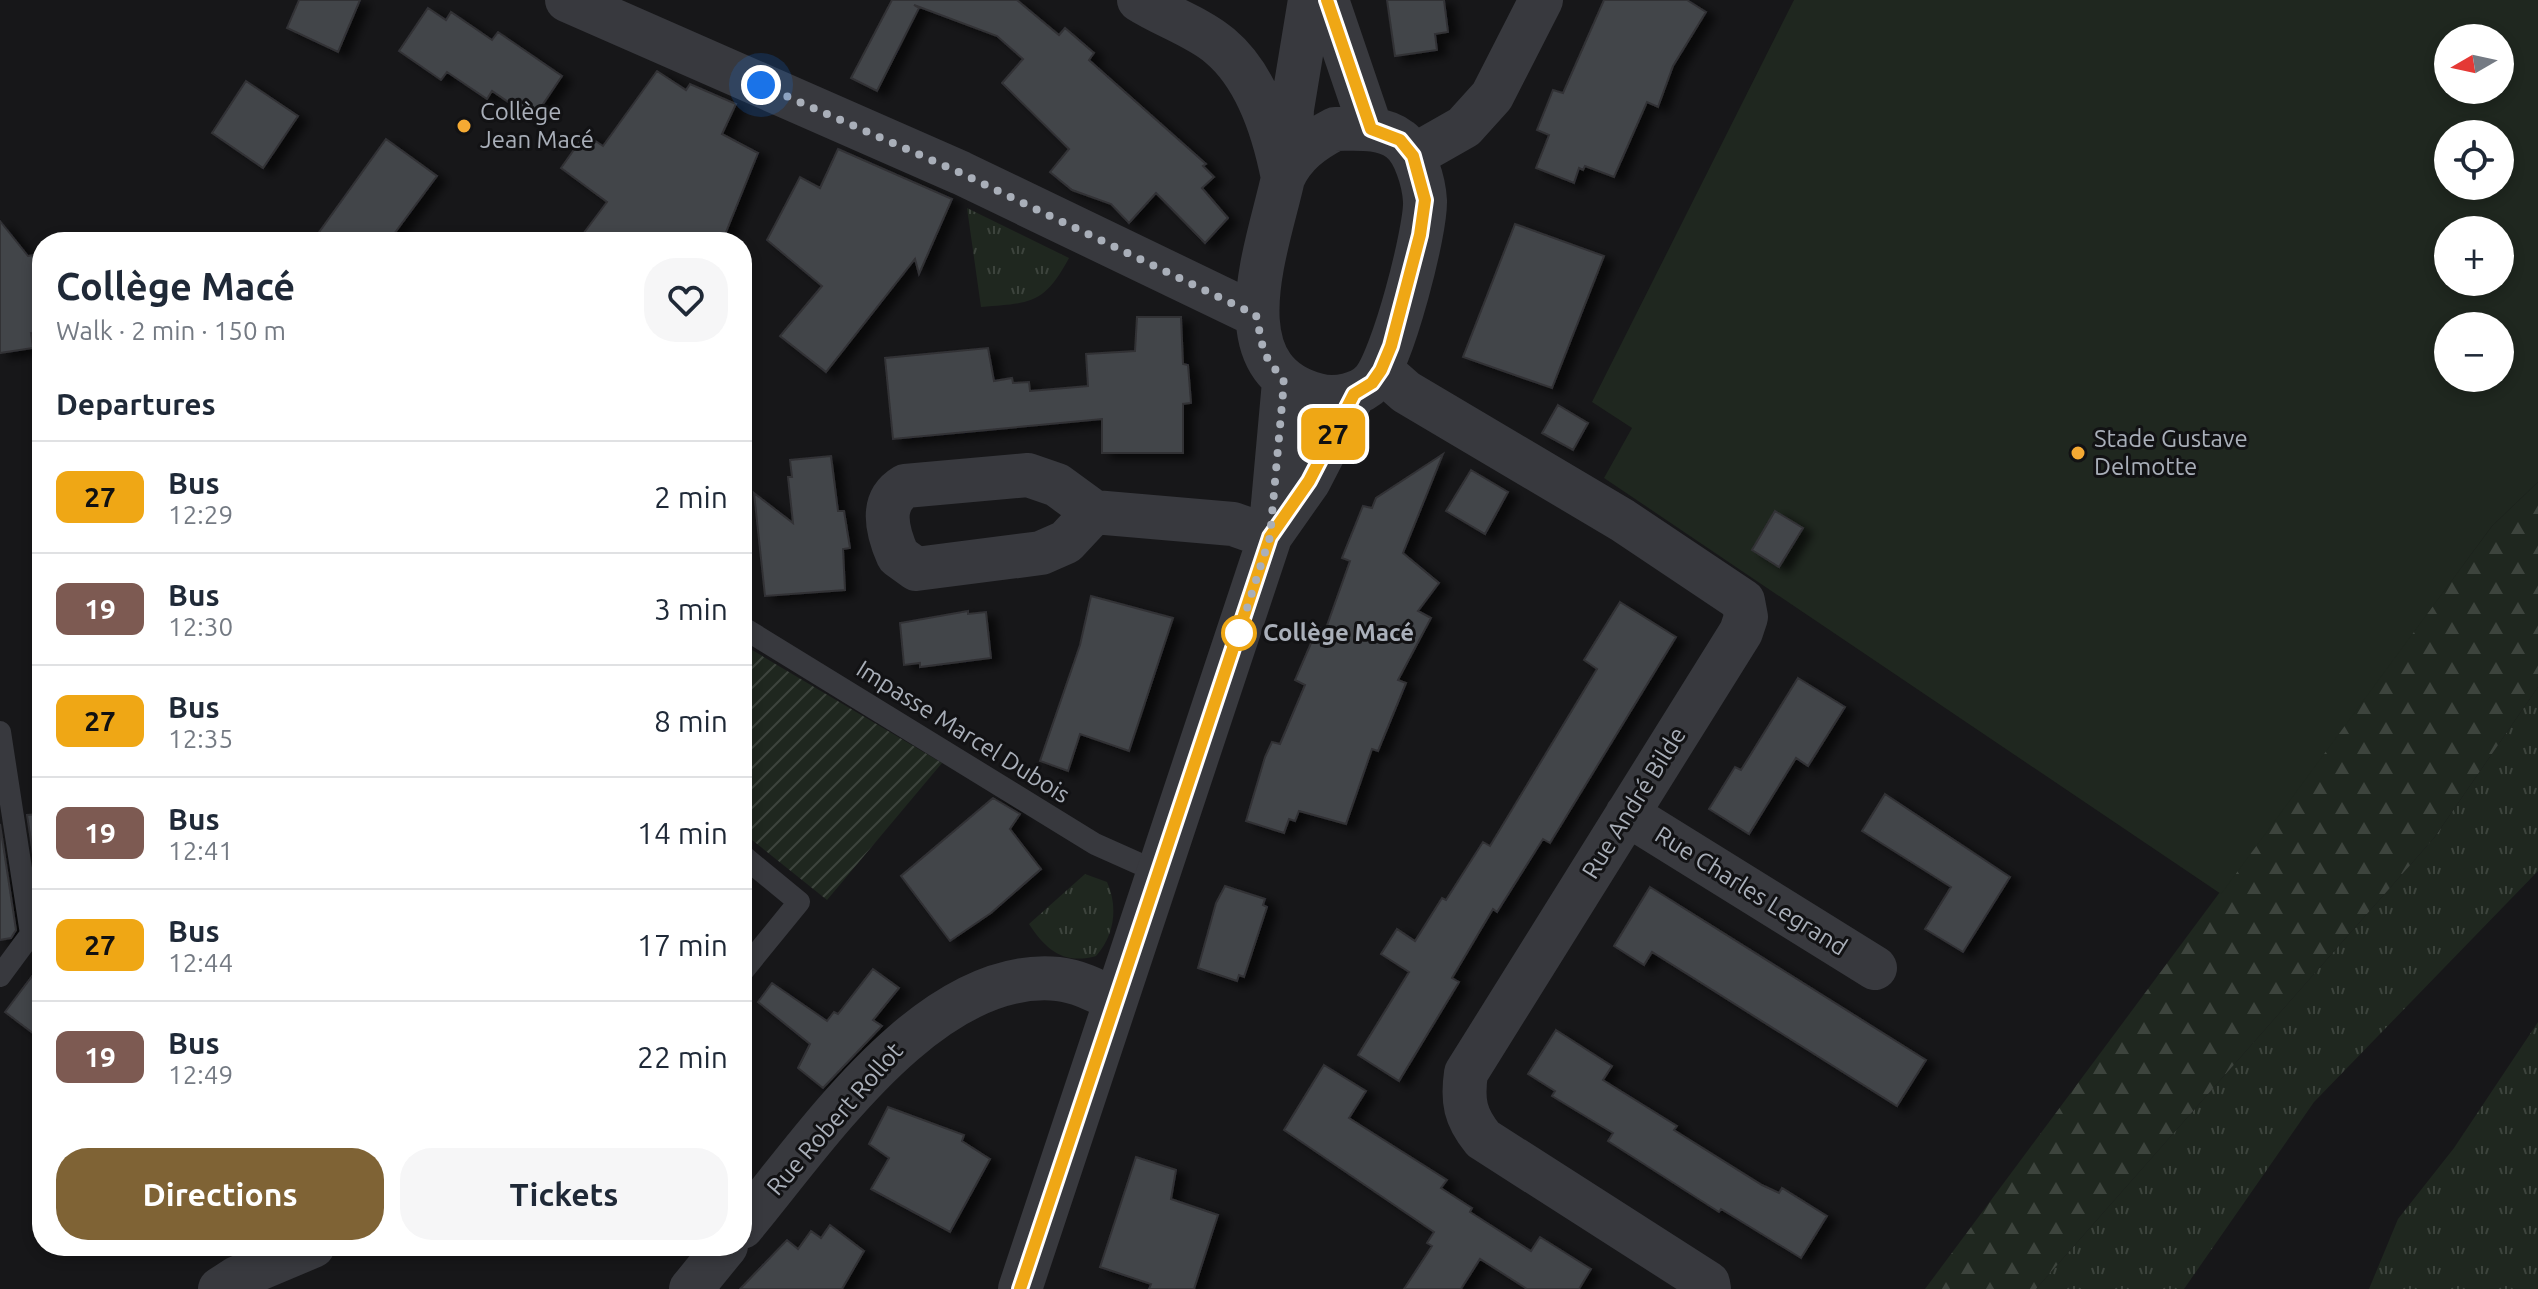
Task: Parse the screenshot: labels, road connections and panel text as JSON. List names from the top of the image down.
{
  "streets": {
    "street": ["Rue André Bilde", "Rue Charles Legrand", "Rue Robert Rollot"],
    "lane": ["Impasse Marcel Dubois"]
  },
  "crossings": [
    ["Rue André Bilde", "Rue Charles Legrand"]
  ],
  "places": ["Collège Jean Macé", "Stade Gustave Delmotte", "Collège Macé"],
  "lines": ["bus line 27"],
  "north": "left",
  "page": {
    "on_map": "27",
    "map_buttons": ["+", "−"],
    "heading": [
      ["Collège Macé", "Walk · 2 min · 150 m"],
      "Departures"
    ],
    "list": [
      {
        "mark": "27",
        "name": "Bus",
        "note": "12:29",
        "value": "2 min"
      },
      {
        "mark": "19",
        "name": "Bus",
        "note": "12:30",
        "value": "3 min"
      },
      {
        "mark": "27",
        "name": "Bus",
        "note": "12:35",
        "value": "8 min"
      },
      {
        "mark": "19",
        "name": "Bus",
        "note": "12:41",
        "value": "14 min"
      },
      {
        "mark": "27",
        "name": "Bus",
        "note": "12:44",
        "value": "17 min"
      },
      {
        "mark": "19",
        "name": "Bus",
        "note": "12:49",
        "value": "22 min"
      }
    ],
    "buttons": ["Directions", "Tickets"]
  }
}
